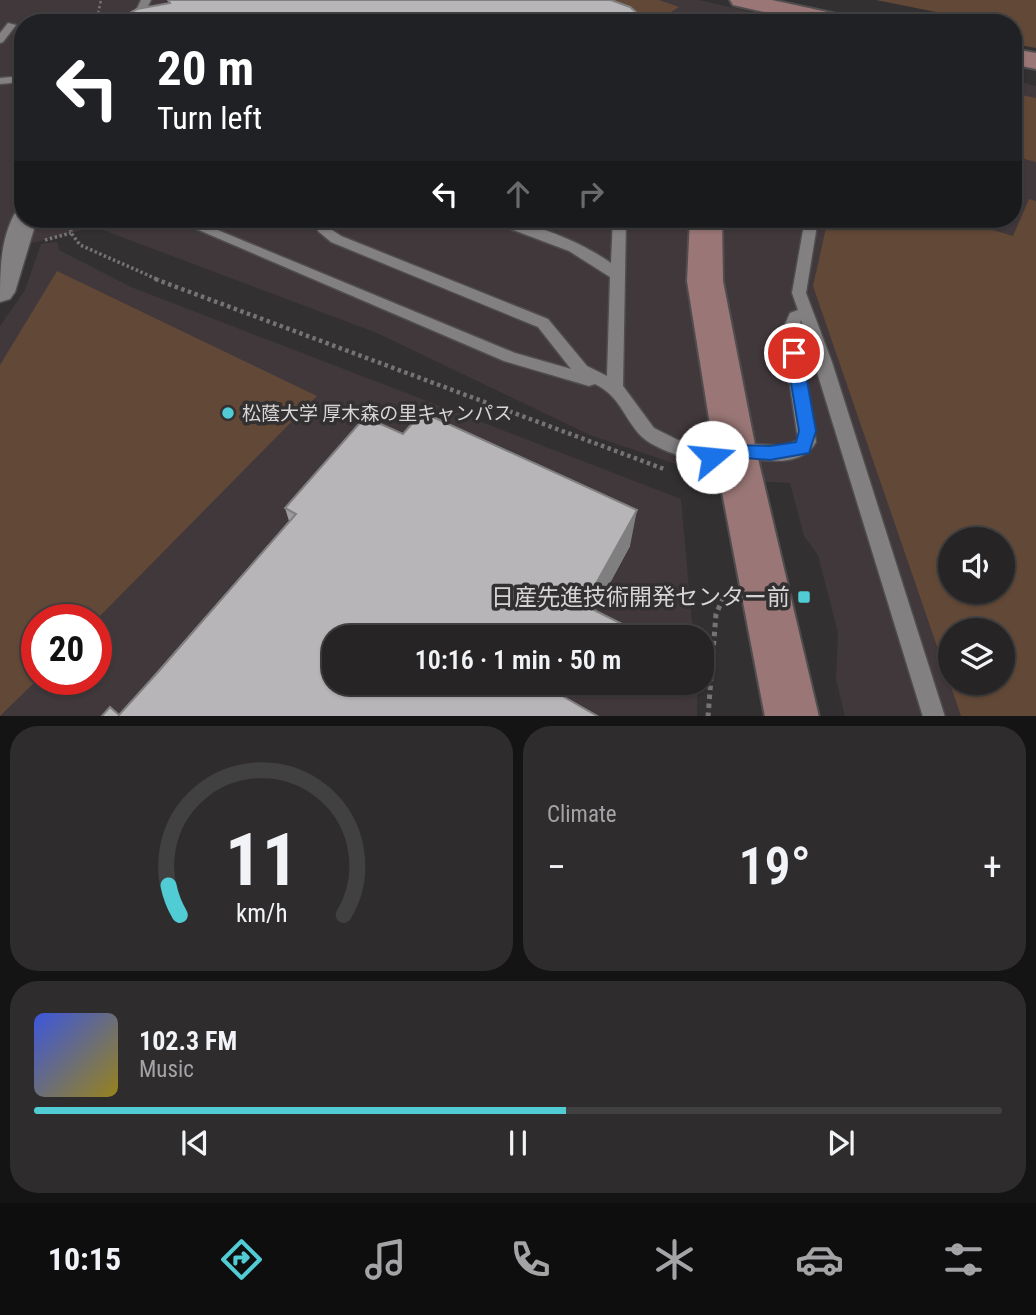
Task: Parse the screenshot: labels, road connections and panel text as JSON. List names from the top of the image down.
{
  "places": {
    "other": ["松蔭大学 厚木森の里キャンパス"],
    "transit": ["日産先進技術開発センター前"]
  },
  "page": {
    "turn": ["20 m", "Turn left"],
    "limit": "20",
    "trip": "10:16 · 1 min · 50 m",
    "tile": "Climate",
    "heat": ["−", "19°", "+"],
    "song": ["102.3 FM", "Music"],
    "tabs": "10:15",
    "gauge": ["11", "km/h"]
  }
}
